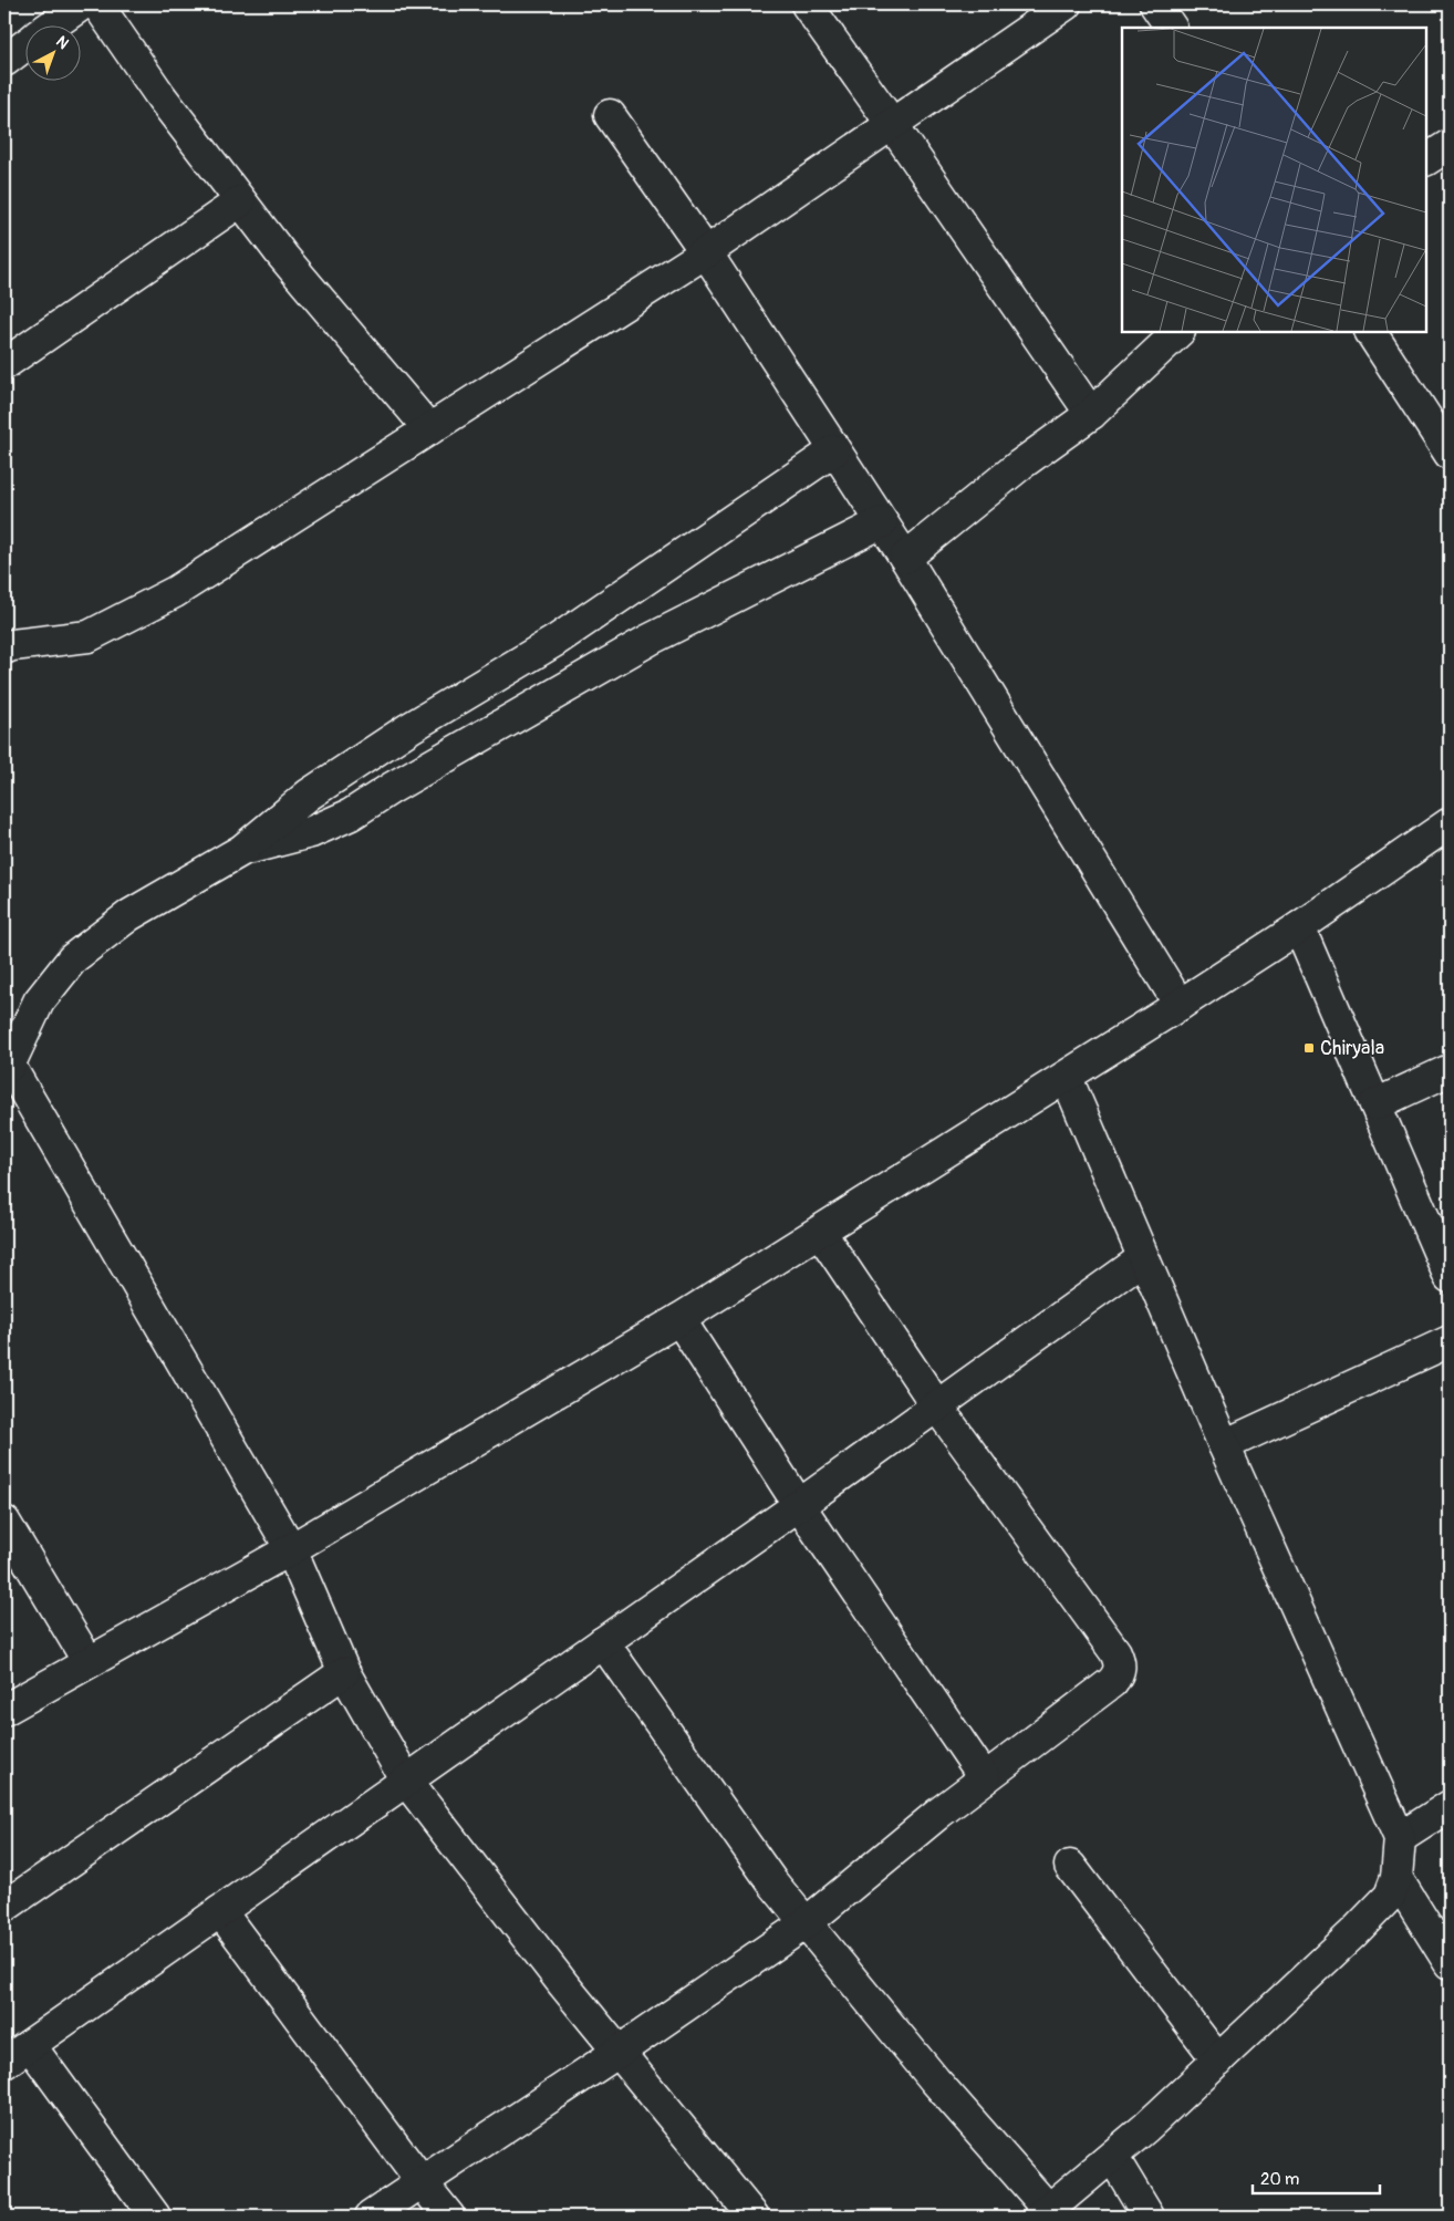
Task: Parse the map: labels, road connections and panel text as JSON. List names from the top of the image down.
{
  "places": {
    "transit": ["Chiryala"]
  },
  "scale_bar": "20 m",
  "north": "top right"
}
